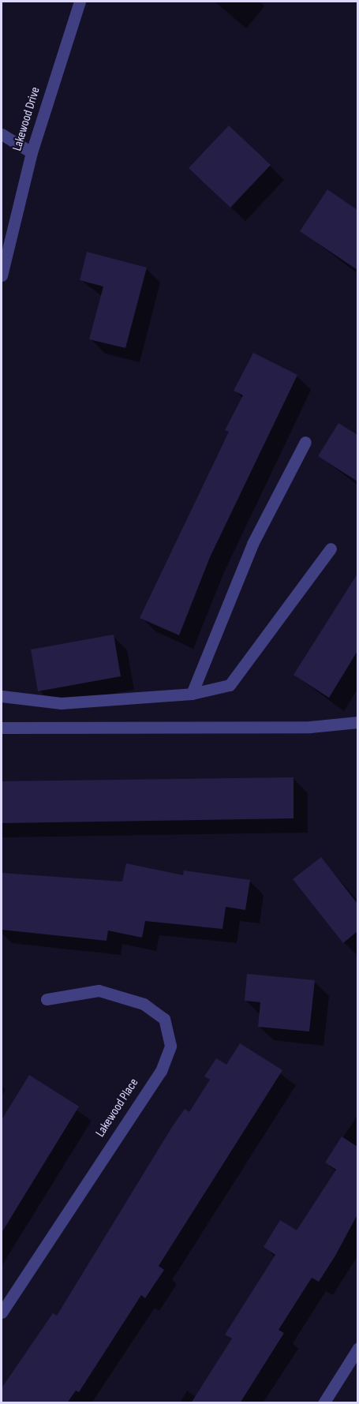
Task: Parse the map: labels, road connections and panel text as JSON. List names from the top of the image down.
{
  "streets": {
    "street": ["Lakewood Drive", "Lakewood Place"]
  }
}
